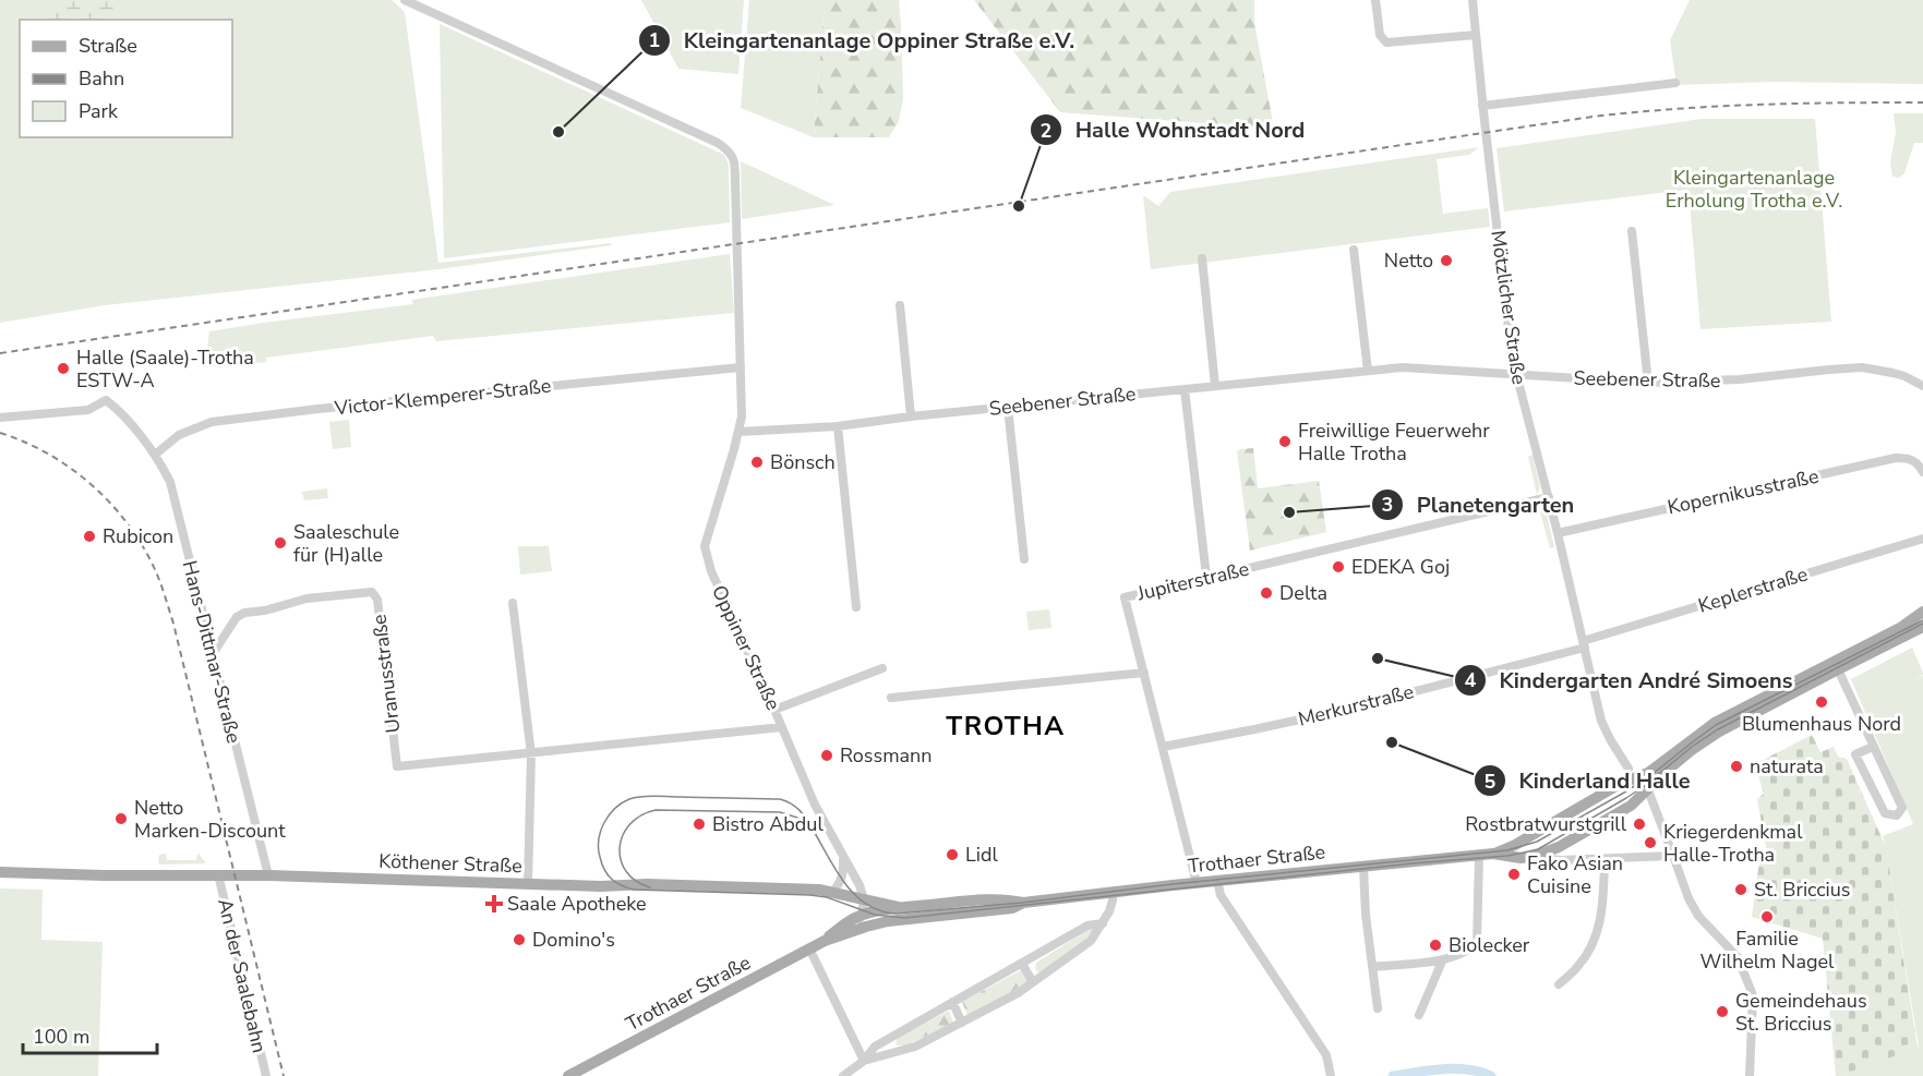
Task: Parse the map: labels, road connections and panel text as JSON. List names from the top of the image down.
{
  "streets": {
    "main road": ["Trothaer Straße", "Köthener Straße"],
    "street": [
      "Mötzlicher Straße",
      "Seebener Straße",
      "Victor-Klemperer-Straße",
      "Kopernikusstraße",
      "Jupiterstraße",
      "Keplerstraße",
      "Oppiner Straße",
      "Hans-Dittmar-Straße",
      "Uranusstraße",
      "Merkurstraße",
      "An der Saalebahn"
    ]
  },
  "crossings": [
    ["Mötzlicher Straße", "Seebener Straße"],
    ["Mötzlicher Straße", "Kopernikusstraße"],
    ["Mötzlicher Straße", "Jupiterstraße"],
    ["Mötzlicher Straße", "Keplerstraße"],
    ["Mötzlicher Straße", "Merkurstraße"],
    ["Mötzlicher Straße", "Trothaer Straße"],
    ["Seebener Straße", "Oppiner Straße"],
    ["Victor-Klemperer-Straße", "Oppiner Straße"],
    ["Victor-Klemperer-Straße", "Hans-Dittmar-Straße"],
    ["Jupiterstraße", "Merkurstraße"],
    ["Jupiterstraße", "Trothaer Straße"],
    ["Keplerstraße", "Merkurstraße"],
    ["Oppiner Straße", "Uranusstraße"],
    ["Oppiner Straße", "Köthener Straße"],
    ["Hans-Dittmar-Straße", "Uranusstraße"],
    ["Hans-Dittmar-Straße", "Köthener Straße"],
    ["Trothaer Straße", "Köthener Straße"],
    ["Köthener Straße", "An der Saalebahn"]
  ],
  "districts": ["TROTHA"],
  "parks": ["Kleingartenanlage Erholung Trotha e.V."],
  "places": {
    "other": [
      "Kleingartenanlage Oppiner Straße e.V.",
      "Halle Wohnstadt Nord",
      "Netto",
      "Halle (Saale)-Trotha ESTW-A",
      "Freiwillige Feuerwehr Halle Trotha",
      "Bönsch",
      "Planetengarten",
      "Rubicon",
      "Saaleschule für (H)alle",
      "EDEKA Goj",
      "Delta",
      "Kindergarten André Simoens",
      "Blumenhaus Nord",
      "Kinderland Halle",
      "Rossmann",
      "naturata",
      "Netto Marken-Discount",
      "Bistro Abdul",
      "Rostbratwurstgrill",
      "Kriegerdenkmal Halle-Trotha",
      "Lidl",
      "Fako Asian Cuisine",
      "St. Briccius",
      "Familie Wilhelm Nagel",
      "Domino's",
      "Biolecker",
      "Gemeindehaus St. Briccius"
    ],
    "health": ["Saale Apotheke"]
  },
  "legend": ["Straße", "Bahn", "Park"],
  "scale_bar": "100 m"
}
